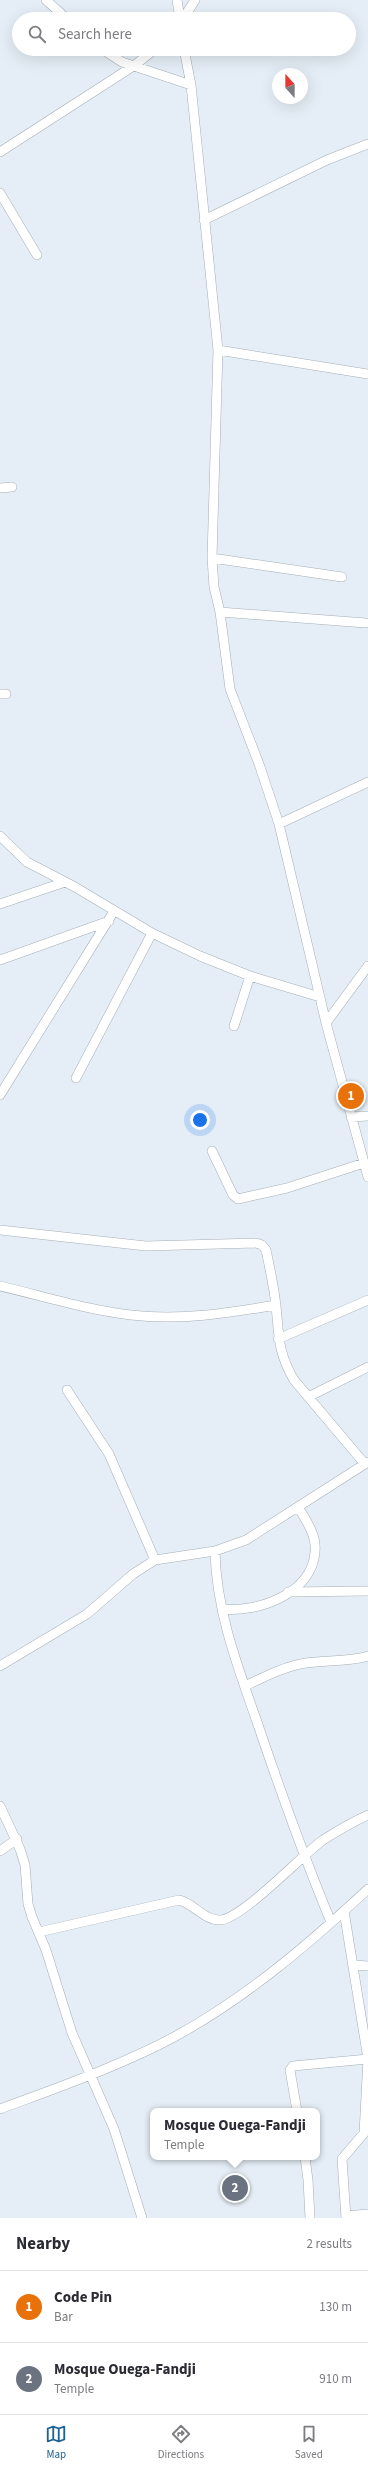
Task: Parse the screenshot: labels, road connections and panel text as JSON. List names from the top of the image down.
{
  "north": "top",
  "page": {
    "search": "Search here",
    "pins": ["1", "2"],
    "popup": ["Mosque Ouega-Fandji", "Temple"],
    "heading": ["Nearby", "2 results"],
    "list": [
      {
        "mark": "1",
        "name": "Code Pin",
        "note": "Bar",
        "value": "130 m"
      },
      {
        "mark": "2",
        "name": "Mosque Ouega-Fandji",
        "note": "Temple",
        "value": "910 m"
      }
    ],
    "nav": ["Map", "Directions", "Saved"]
  }
}
